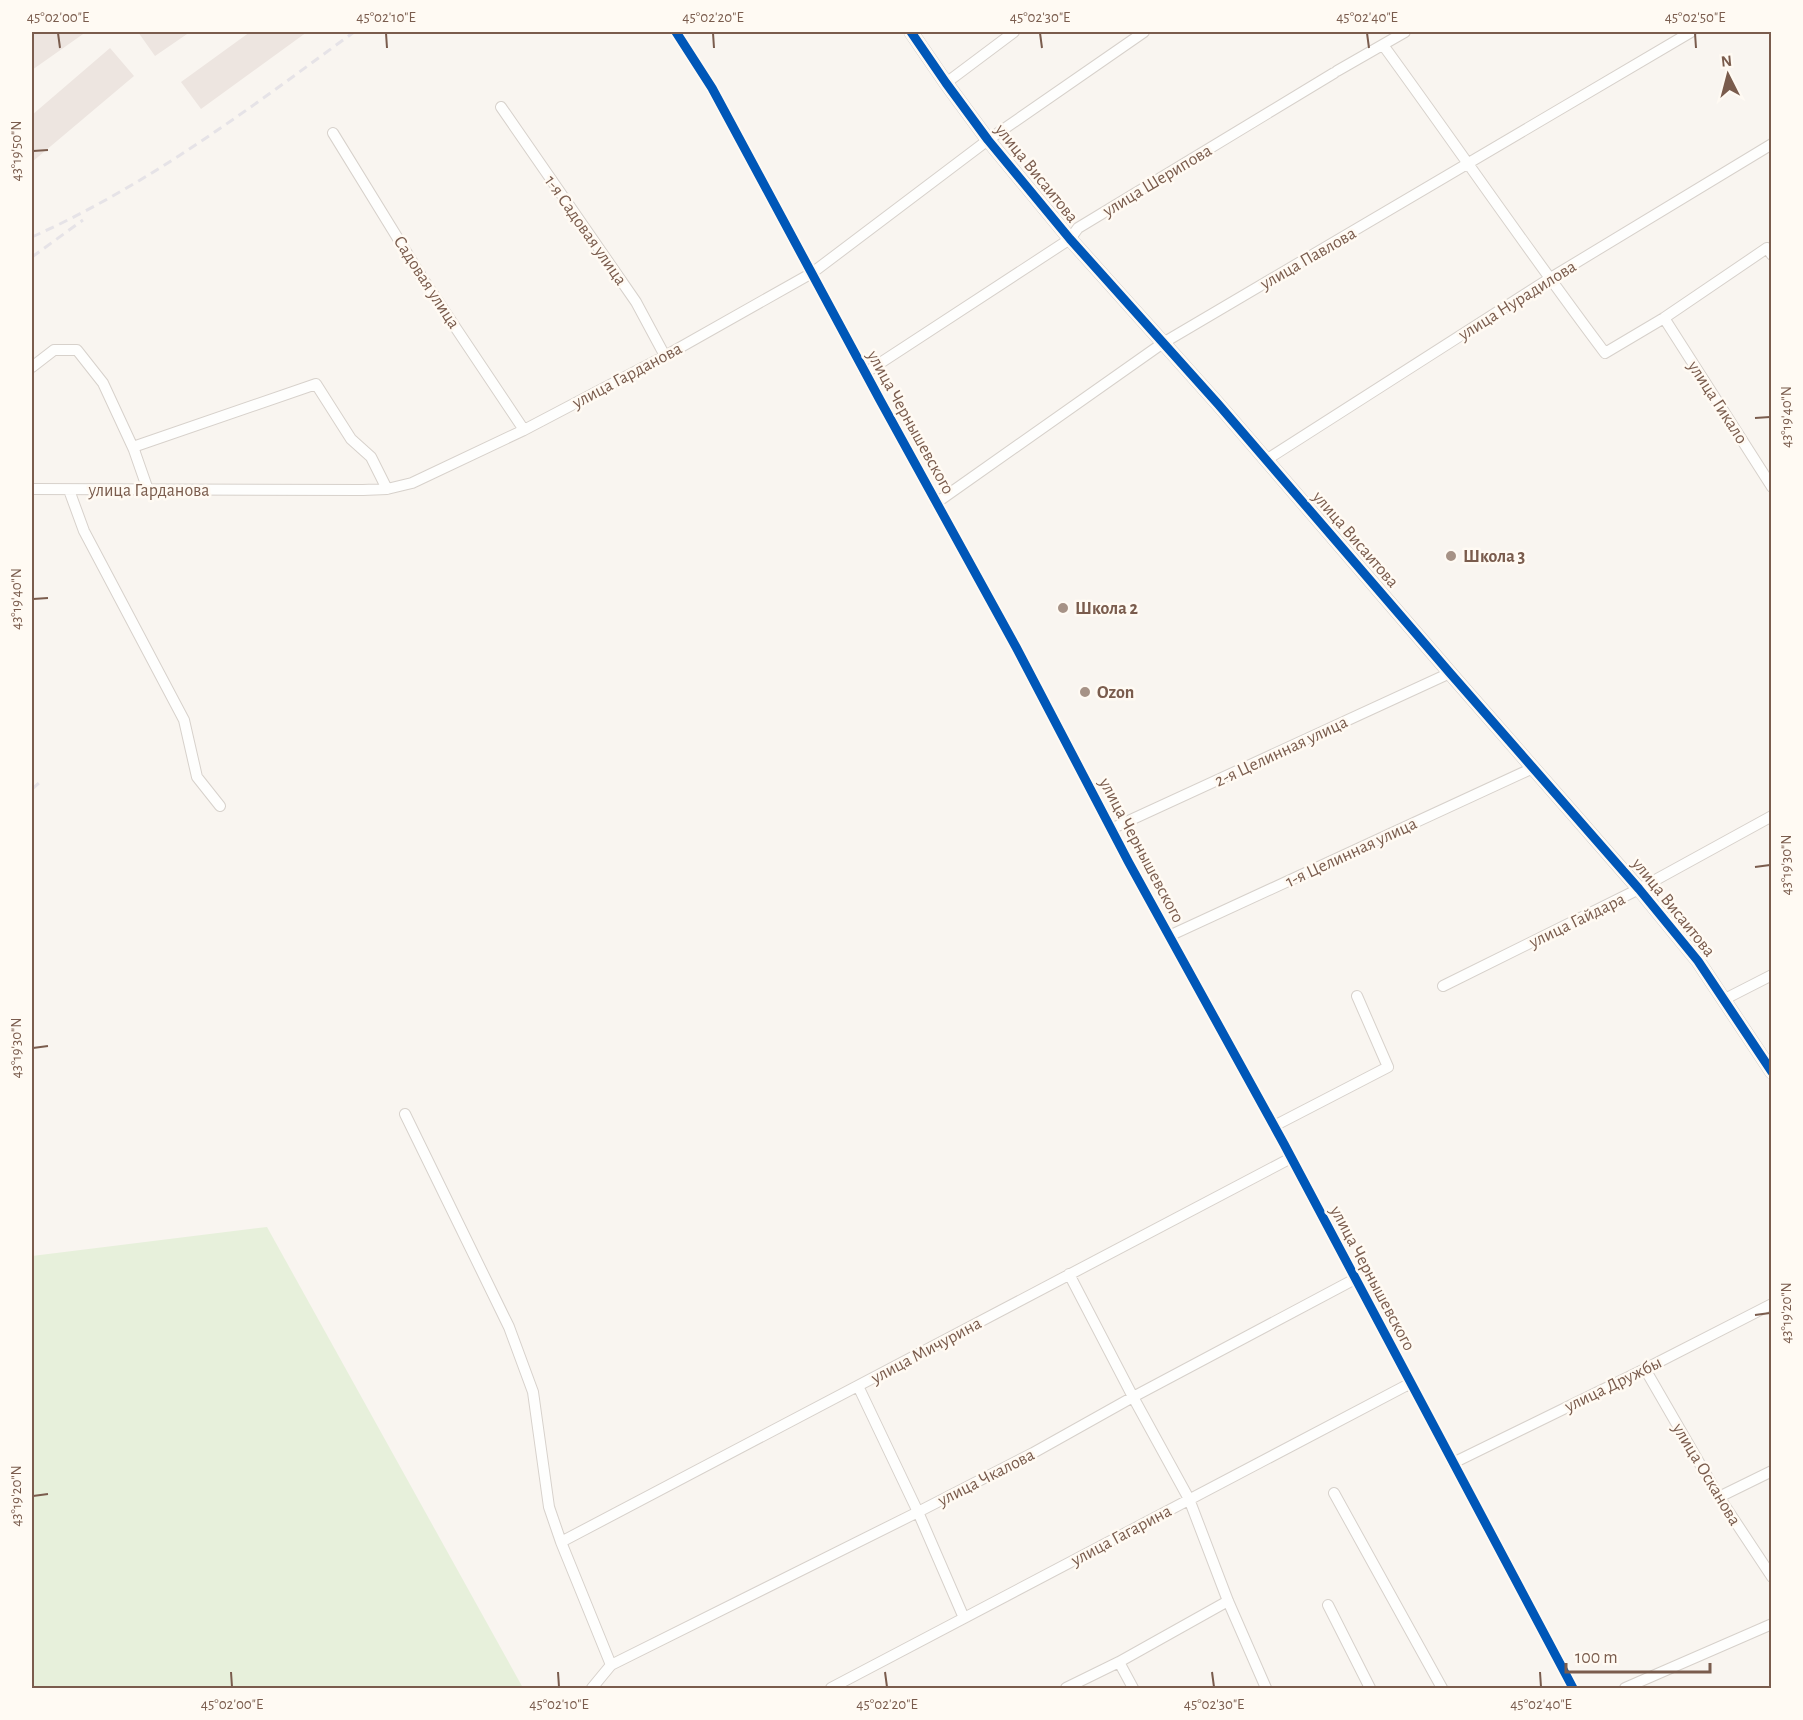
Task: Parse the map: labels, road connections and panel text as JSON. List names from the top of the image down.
{
  "streets": {
    "street": [
      "улица Висаитова",
      "улица Шерипова",
      "1-я Садовая улица",
      "улица Павлова",
      "Садовая улица",
      "улица Нурадилова",
      "улица Гарданова",
      "улица Гикало",
      "улица Чернышевского",
      "2-я Целинная улица",
      "1-я Целинная улица",
      "улица Гайдара",
      "улица Мичурина",
      "улица Дружбы",
      "улица Осканова",
      "улица Чкалова",
      "улица Гагарина"
    ]
  },
  "crossings": [
    ["улица Висаитова", "улица Шерипова"],
    ["улица Висаитова", "улица Павлова"],
    ["улица Висаитова", "улица Нурадилова"],
    ["улица Висаитова", "улица Гарданова"],
    ["улица Висаитова", "2-я Целинная улица"],
    ["улица Висаитова", "1-я Целинная улица"],
    ["улица Висаитова", "улица Гайдара"],
    ["улица Шерипова", "улица Чернышевского"],
    ["1-я Садовая улица", "улица Гарданова"],
    ["улица Павлова", "улица Чернышевского"],
    ["Садовая улица", "улица Гарданова"],
    ["улица Гарданова", "улица Чернышевского"],
    ["улица Чернышевского", "2-я Целинная улица"],
    ["улица Чернышевского", "1-я Целинная улица"],
    ["улица Чернышевского", "улица Мичурина"],
    ["улица Чернышевского", "улица Дружбы"],
    ["улица Чернышевского", "улица Чкалова"],
    ["улица Чернышевского", "улица Гагарина"],
    ["улица Дружбы", "улица Осканова"]
  ],
  "places": ["Школа 3", "Школа 2", "Ozon"],
  "scale_bar": "100 m",
  "north": "top",
  "coordinates": [
    "45°02'00\"E",
    "45°02'10\"E",
    "45°02'20\"E",
    "45°02'30\"E",
    "45°02'40\"E",
    "45°02'50\"E",
    "43°19'50\"N",
    "43°19'40\"N",
    "43°19'30\"N",
    "43°19'20\"N"
  ]
}
